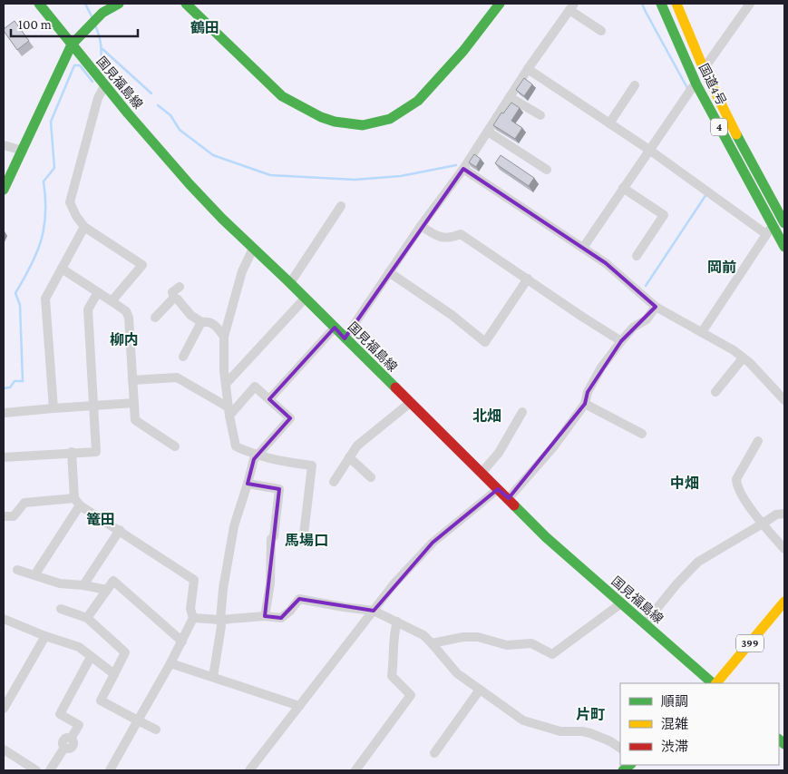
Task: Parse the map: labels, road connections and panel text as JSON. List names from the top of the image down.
{
  "streets": {
    "main road": [
      "国見福島線",
      "国道4号",
      "4",
      "399"
    ]
  },
  "districts": [
    "鶴田",
    "岡前",
    "柳内",
    "北畑",
    "中畑",
    "篭田",
    "馬場口",
    "片町"
  ],
  "legend": ["順調", "混雑", "渋滞"],
  "scale_bar": "100 m"
}
